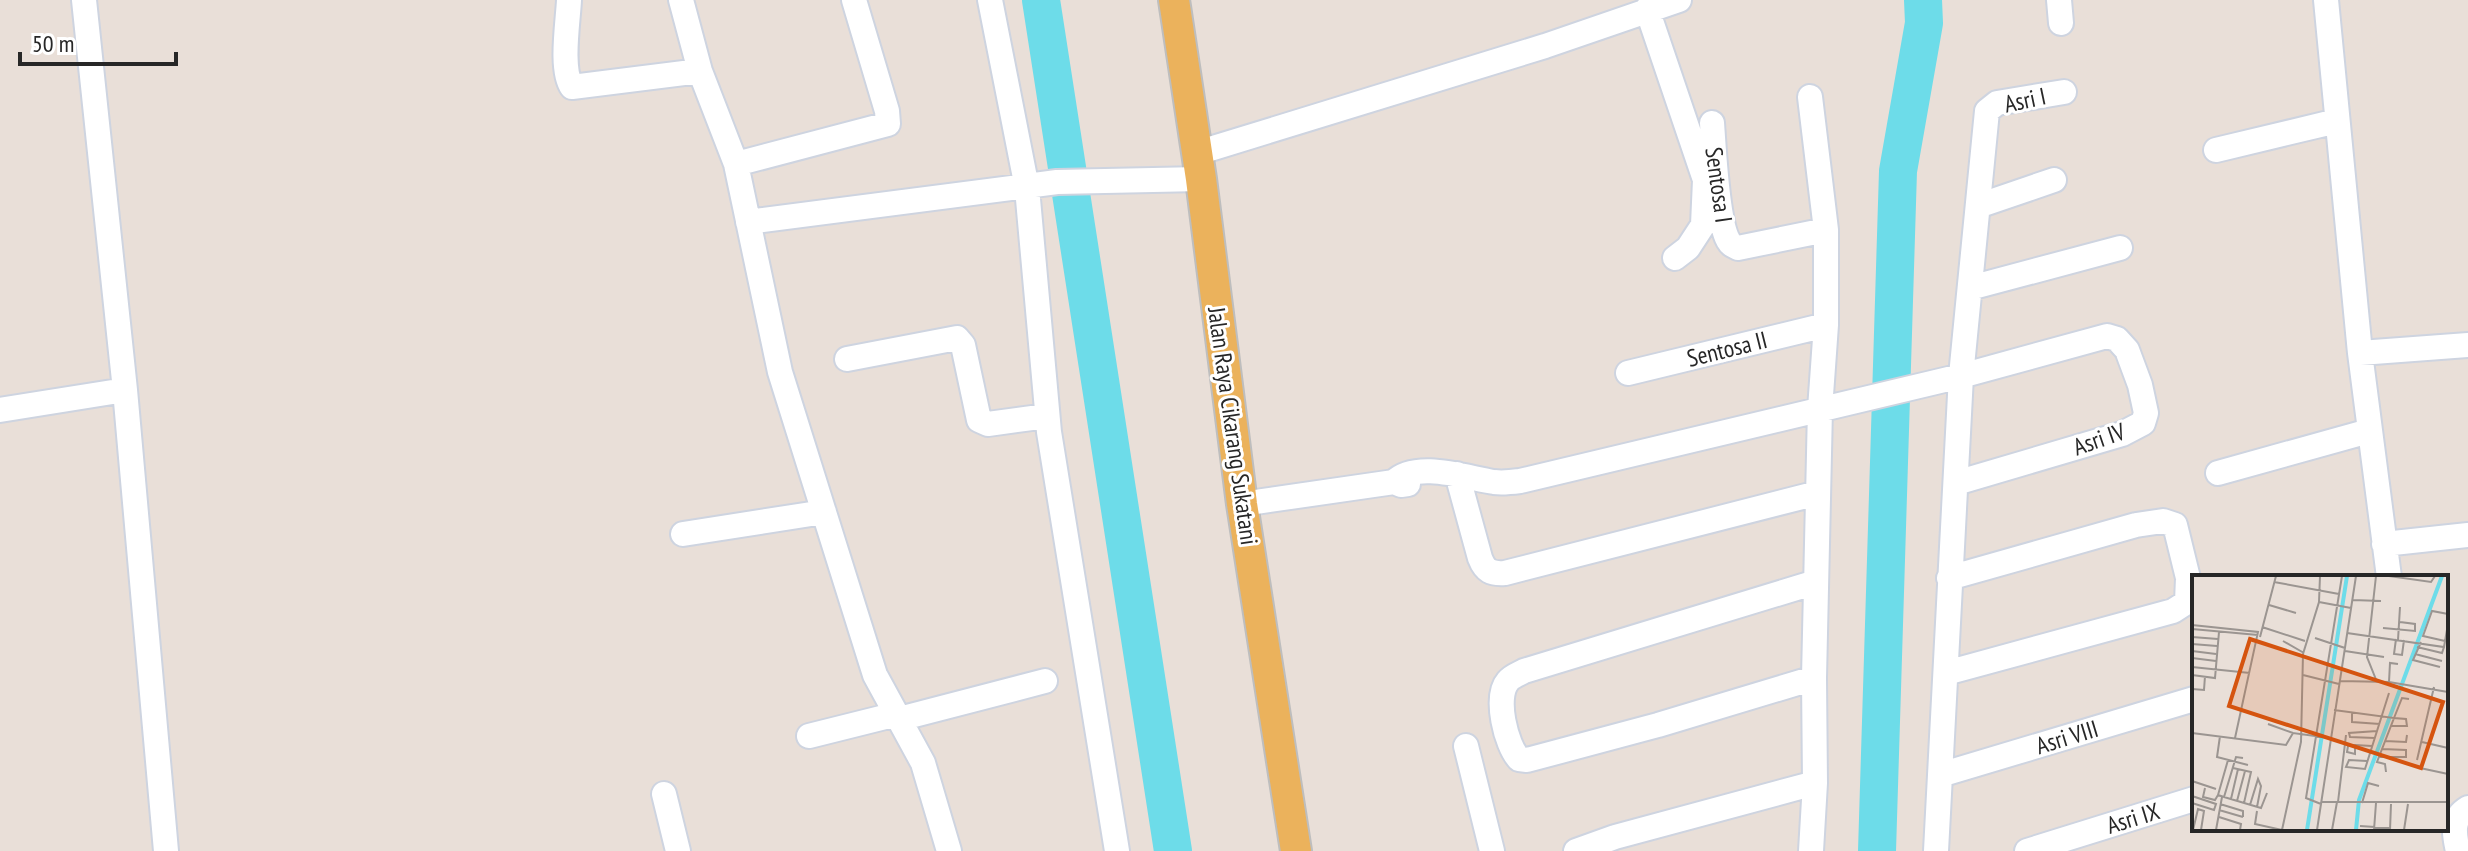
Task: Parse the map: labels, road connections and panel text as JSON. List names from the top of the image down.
{
  "streets": {
    "main road": ["Jalan Raya Cikarang Sukatani"],
    "street": [
      "Asri I",
      "Sentosa I",
      "Sentosa II",
      "Asri IV",
      "Asri VIII",
      "Asri IX"
    ]
  },
  "scale_bar": "50 m"
}
